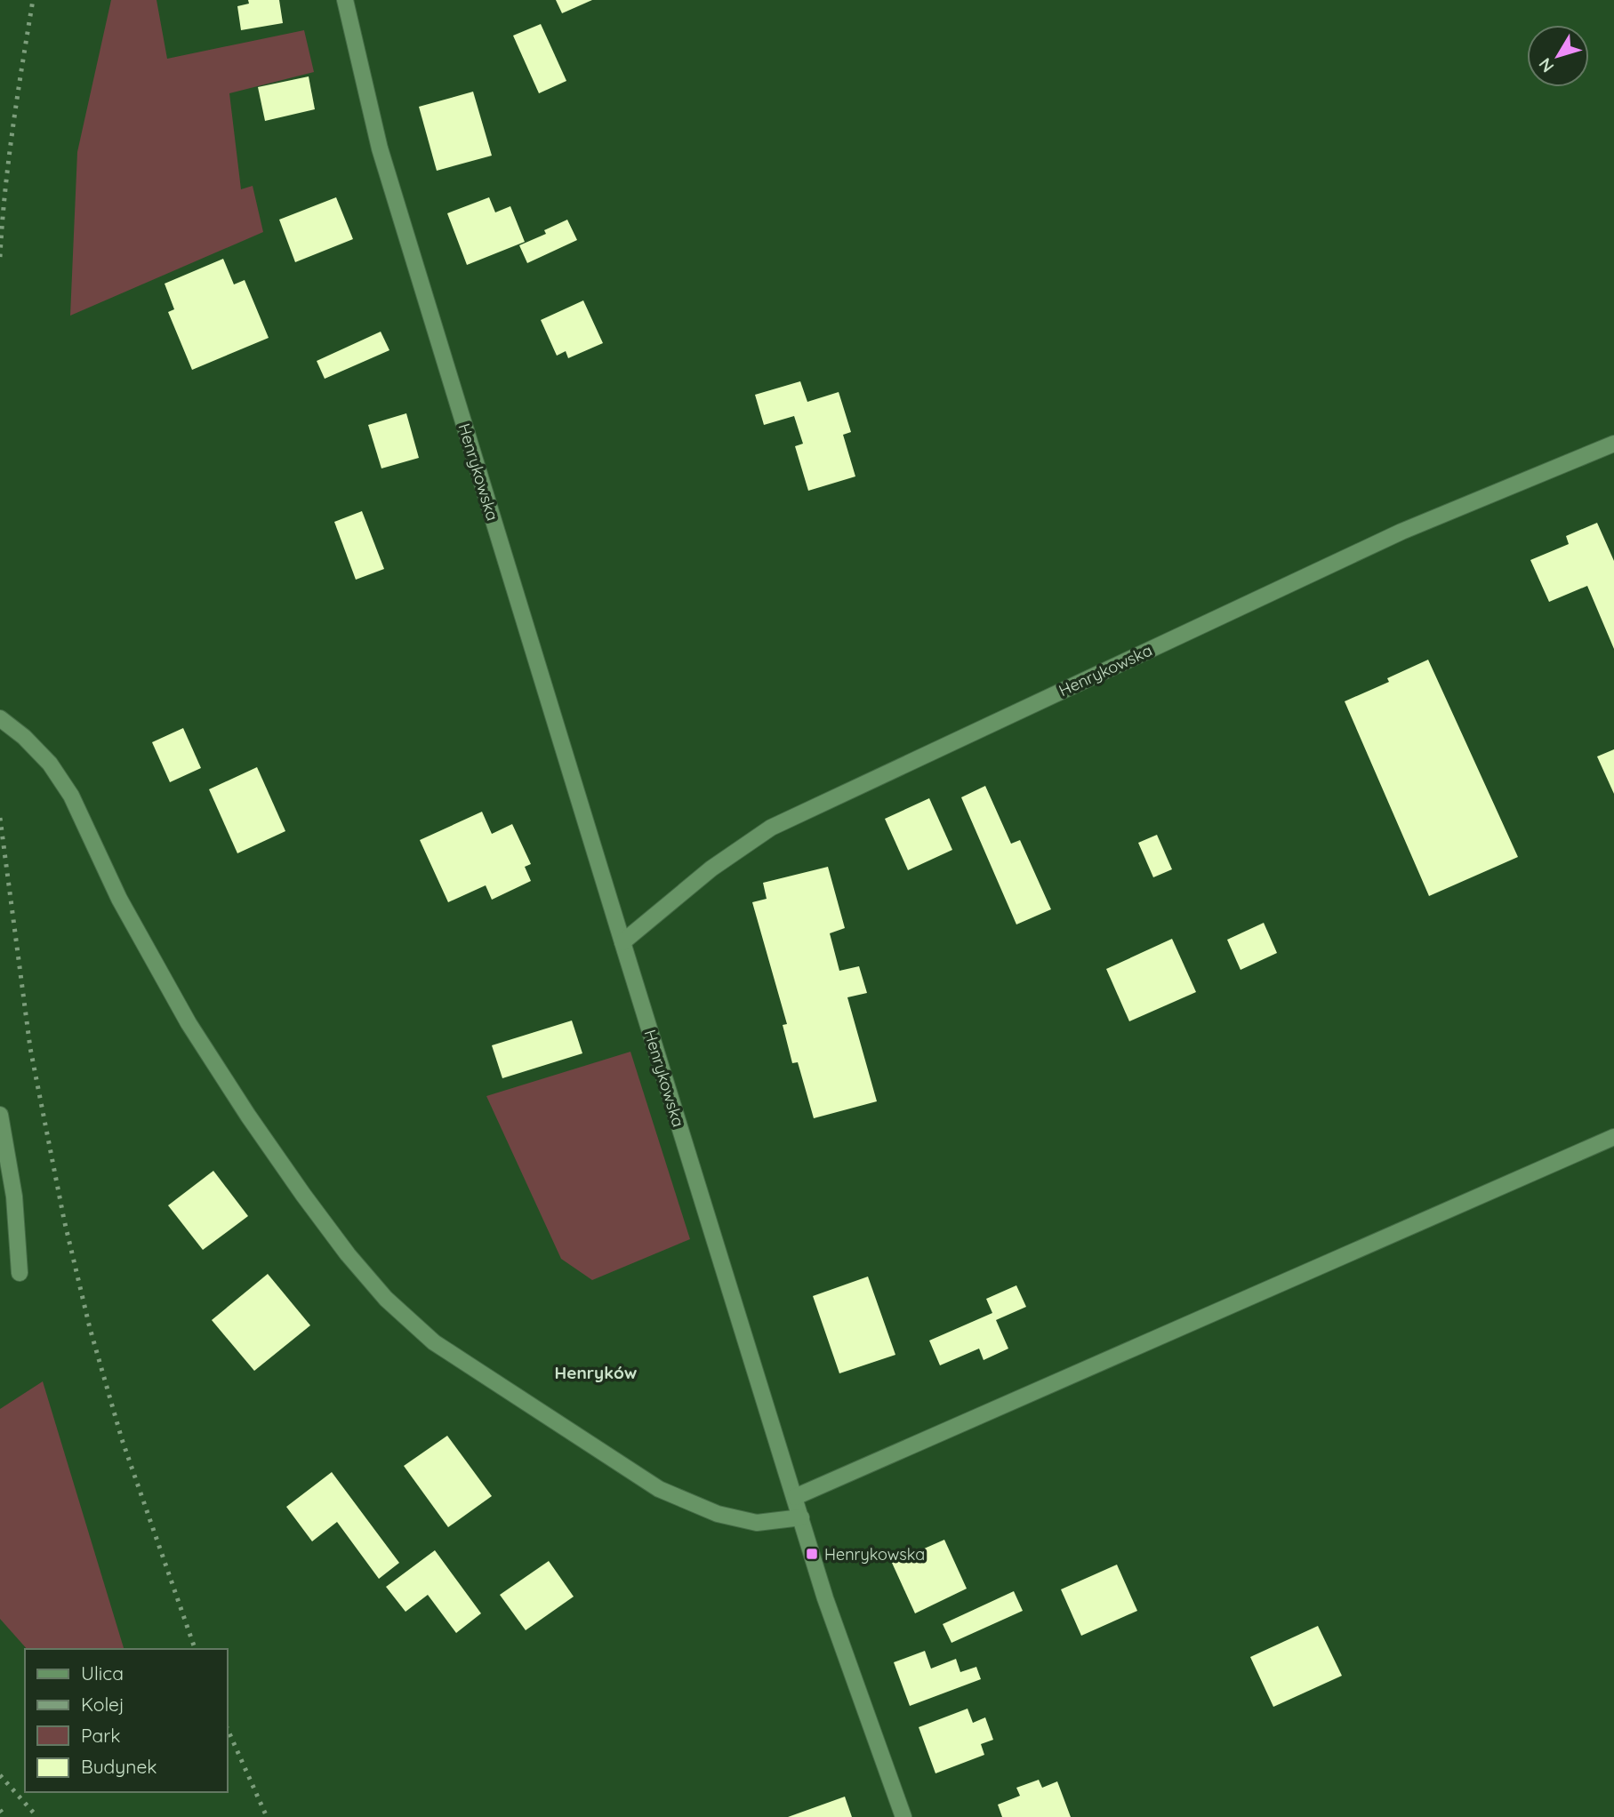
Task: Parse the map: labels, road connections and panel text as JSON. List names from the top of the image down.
{
  "streets": {
    "street": ["Henrykowska"]
  },
  "districts": ["Henryków"],
  "places": {
    "transit": ["Henrykowska"]
  },
  "legend": [
    "Ulica",
    "Kolej",
    "Park",
    "Budynek"
  ],
  "north": "bottom left"
}
